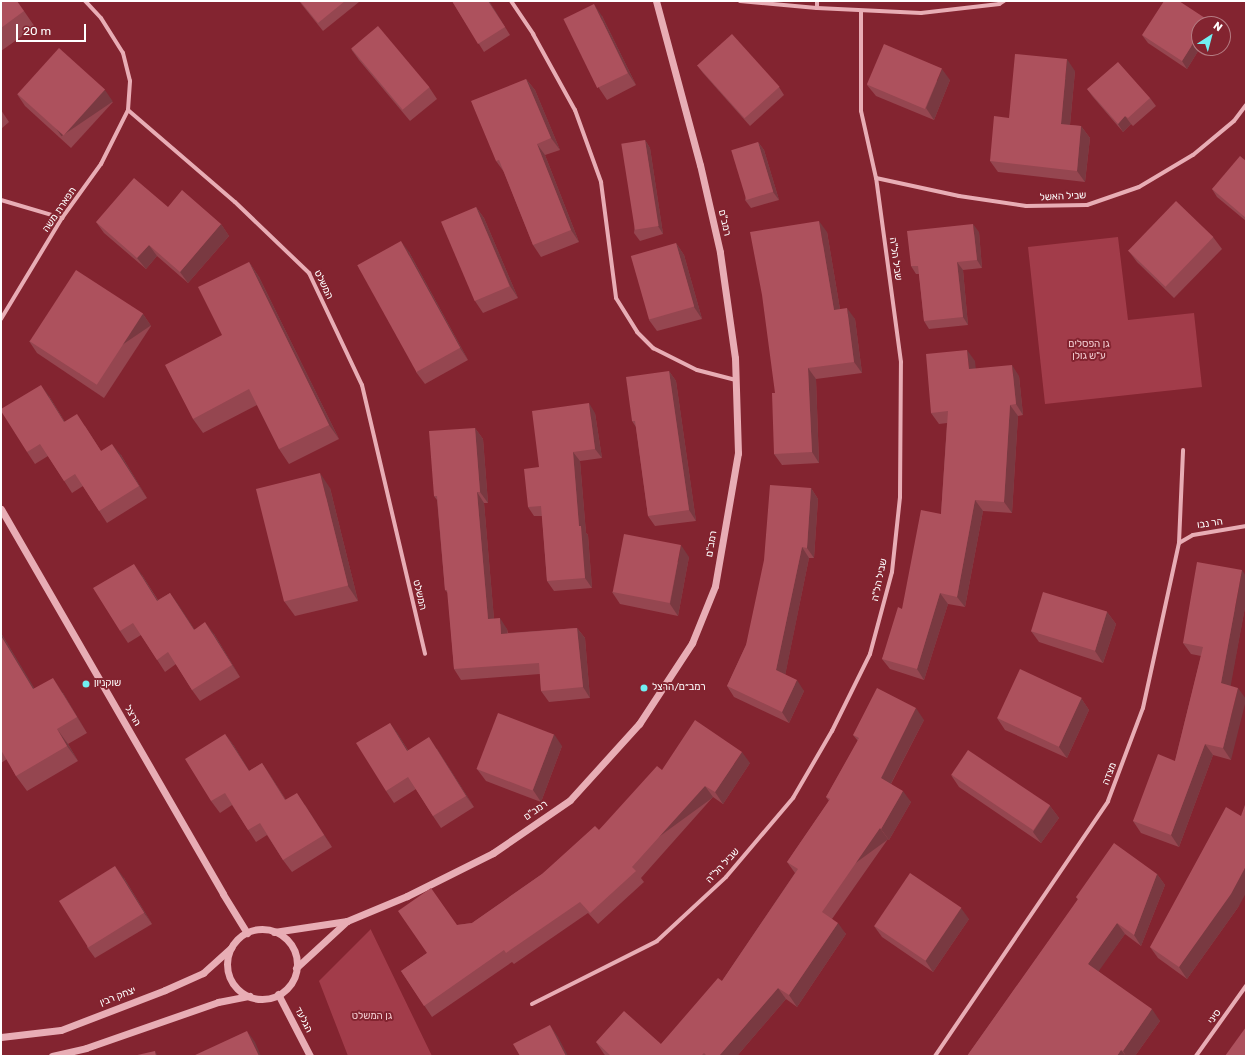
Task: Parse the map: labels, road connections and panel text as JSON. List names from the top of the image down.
{
  "streets": {
    "street": [
      "שביל האשל",
      "תפארת משה",
      "רמב\"ם",
      "שביל הל\"ה",
      "המשלט",
      "הר נבו",
      "הרצל",
      "מצדה",
      "יצחק רבין",
      "סיני",
      "הגלעד"
    ]
  },
  "crossings": [
    ["שביל האשל", "שביל הל\"ה"],
    ["תפארת משה", "המשלט"],
    ["רמב\"ם", "הרצל"],
    ["רמב\"ם", "יצחק רבין"],
    ["רמב\"ם", "הגלעד"],
    ["הר נבו", "מצדה"],
    ["הרצל", "יצחק רבין"],
    ["הרצל", "הגלעד"],
    ["יצחק רבין", "הגלעד"]
  ],
  "parks": ["גן הפסלים ע\"ש גולן", "גן המשלט"],
  "places": ["שוקניון", "רמב״ם/הרצל"],
  "scale_bar": "20 m",
  "north": "top right"
}
